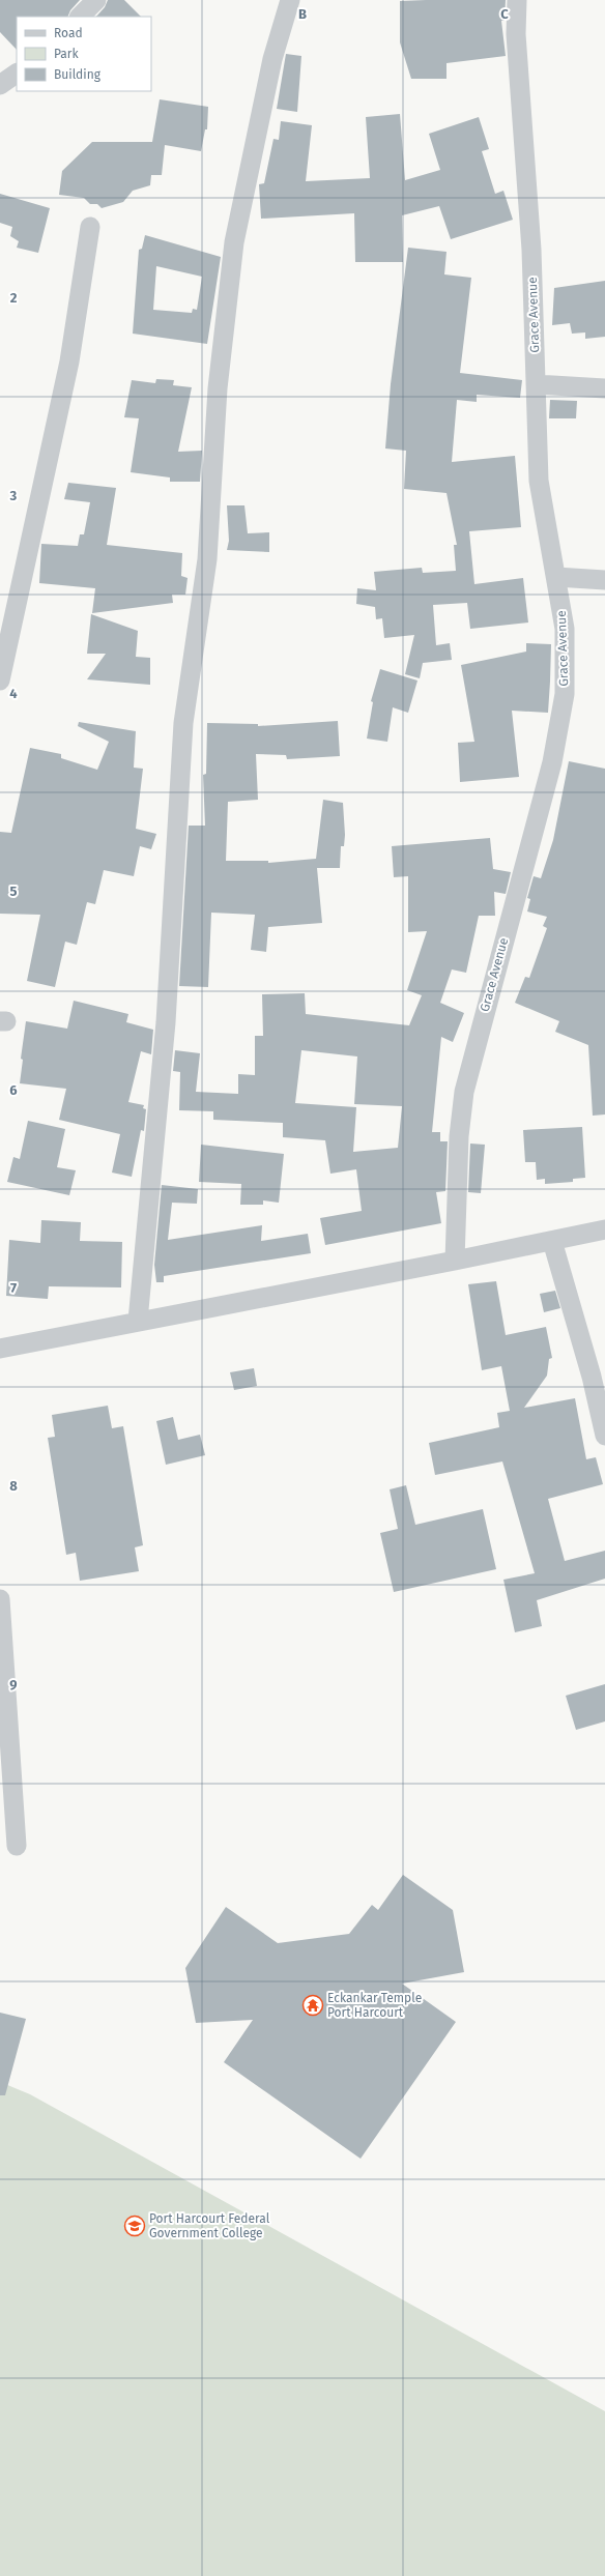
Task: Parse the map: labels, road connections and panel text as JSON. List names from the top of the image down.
{
  "streets": {
    "street": ["Grace Avenue"]
  },
  "places": {
    "temple": ["Eckankar Temple Port Harcourt"],
    "school or university": ["Port Harcourt Federal Government College"]
  },
  "legend": ["Road", "Park", "Building"],
  "grid": {
    "columns": ["B", "C"],
    "rows": [
      "2",
      "3",
      "4",
      "5",
      "6",
      "7",
      "8",
      "9"
    ]
  }
}
